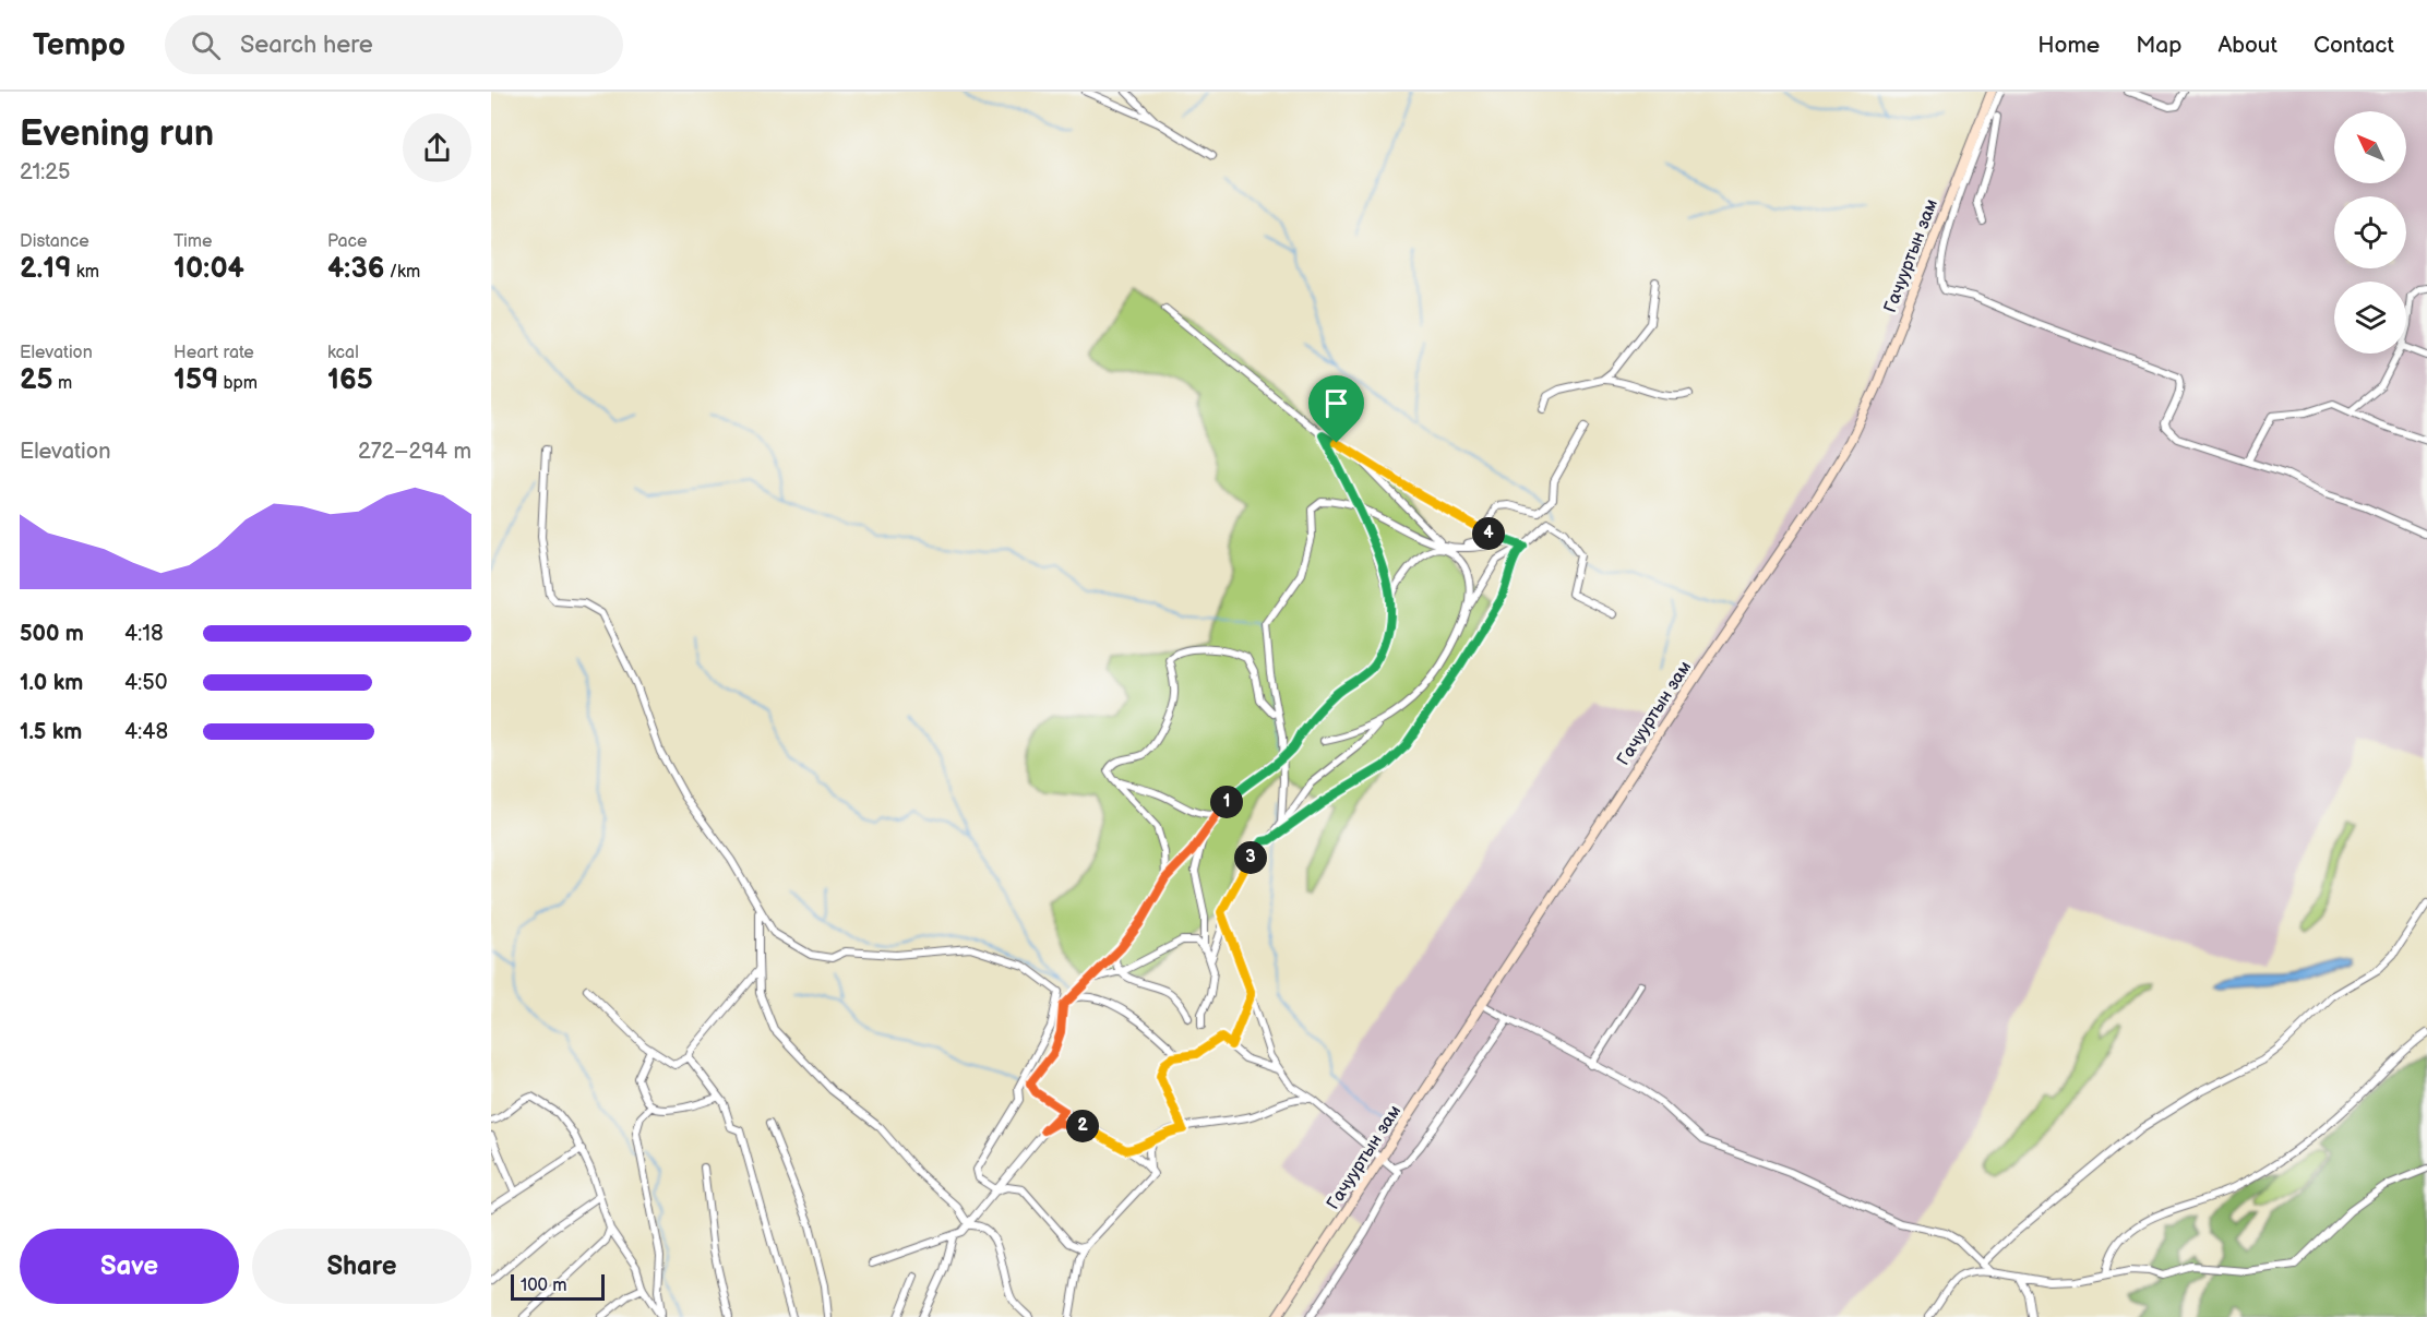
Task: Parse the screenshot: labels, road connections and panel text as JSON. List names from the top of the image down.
{
  "streets": {
    "main road": ["Гачууртын зам"]
  },
  "scale_bar": "100 m",
  "north": "top left",
  "page": {
    "header": "Tempo",
    "search": "Search here",
    "nav": [
      "Home",
      "Map",
      "About",
      "Contact"
    ],
    "heading": ["Evening run", "21:25"],
    "stats": [
      ["Distance", "2.19 km"],
      ["Time", "10:04"],
      ["Pace", "4:36 /km"],
      ["Elevation", "25 m"],
      ["Heart rate", "159 bpm"],
      ["kcal", "165"]
    ],
    "chart": ["Elevation", "272–294 m"],
    "pins": [
      "4",
      "1",
      "3",
      "2"
    ],
    "list": [
      {
        "name": "500 m",
        "note": "4:18"
      },
      {
        "name": "1.0 km",
        "note": "4:50"
      },
      {
        "name": "1.5 km",
        "note": "4:48"
      }
    ],
    "buttons": ["Save", "Share"],
    "scale": "100 m"
  }
}
